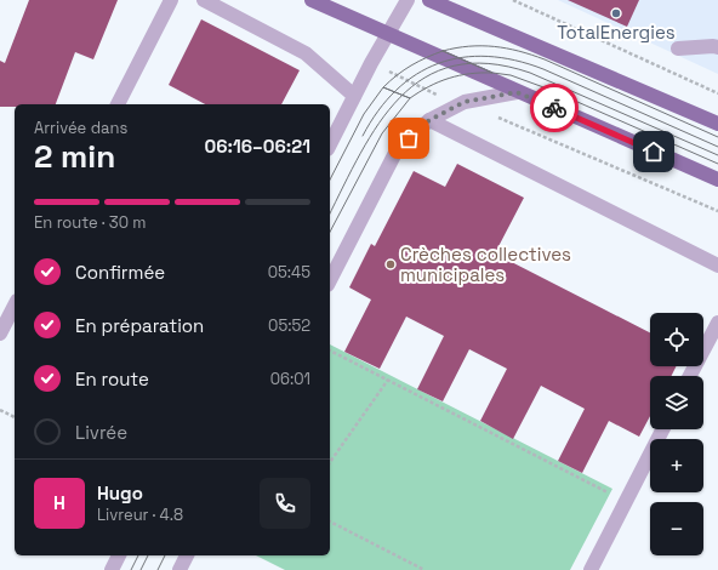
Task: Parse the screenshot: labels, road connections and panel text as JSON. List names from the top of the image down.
{
  "places": ["TotalEnergies", "Crèches collectives municipales"],
  "page": {
    "heading": ["2 min", "Arrivée dans", "06:16–06:21"],
    "panel": ["Hugo", "Livreur · 4.8"],
    "bar": "En route · 30 m",
    "list": [
      ["Confirmée", "05:45"],
      ["En préparation", "05:52"],
      ["En route", "06:01"],
      "Livrée"
    ],
    "map_buttons": ["+", "−"],
    "round": "H"
  }
}
